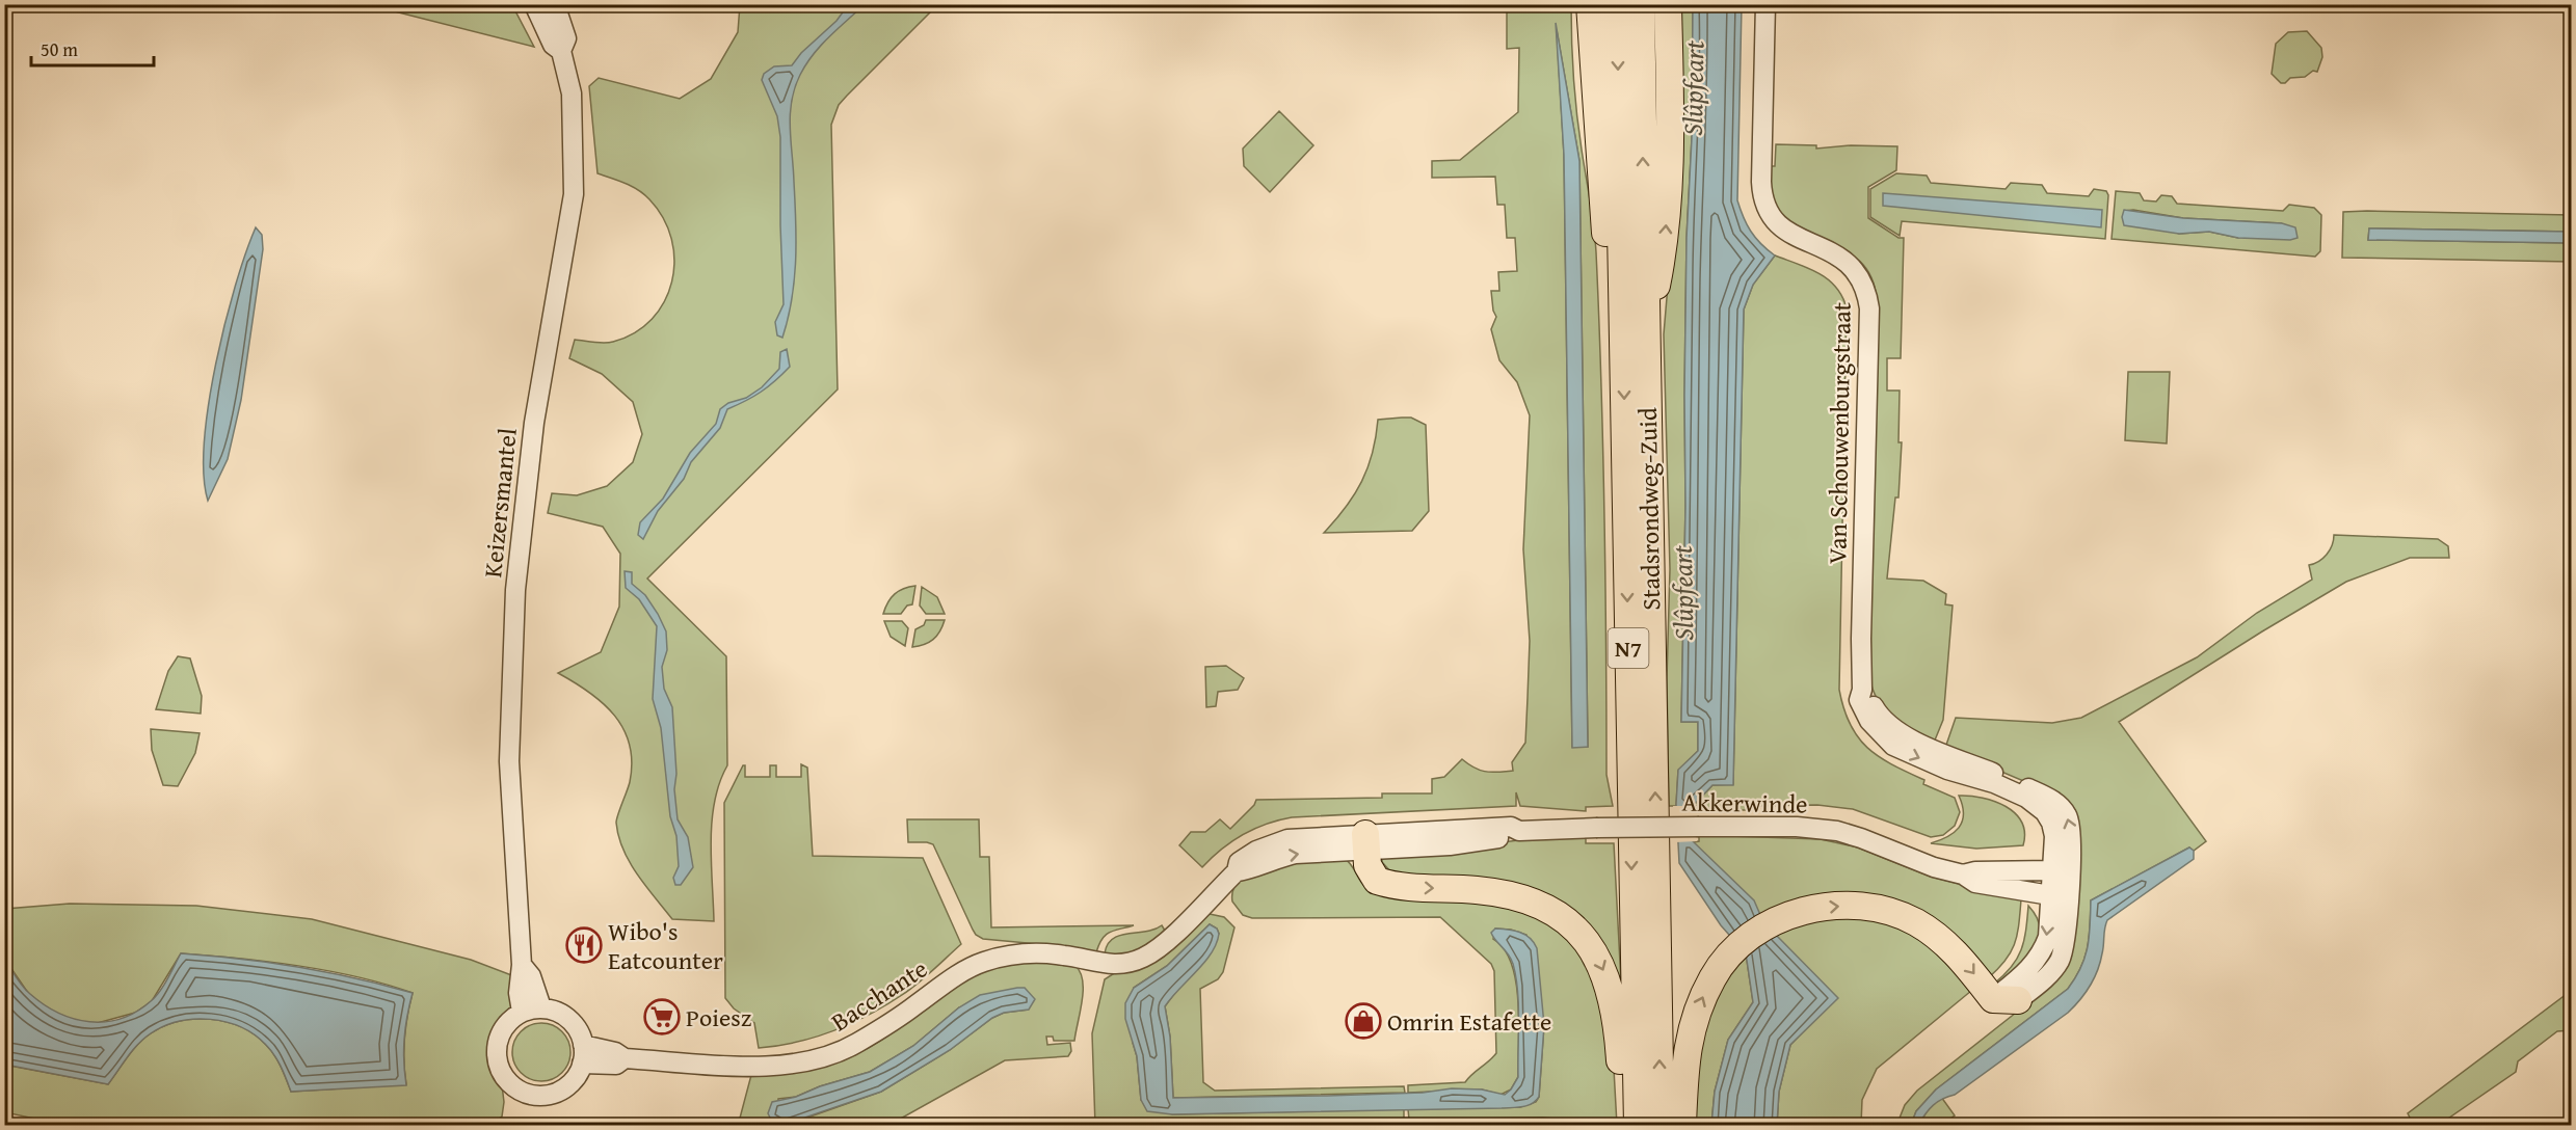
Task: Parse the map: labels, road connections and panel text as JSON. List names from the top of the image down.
{
  "streets": {
    "highway": ["Stadsrondweg-Zuid", "N7"],
    "street": [
      "Van Schouwenburgstraat",
      "Keizersmantel",
      "Akkerwinde",
      "Bacchante"
    ]
  },
  "crossings": [
    ["Van Schouwenburgstraat", "Akkerwinde"],
    ["Keizersmantel", "Bacchante"],
    ["Stadsrondweg-Zuid", "N7"],
    ["Akkerwinde", "Bacchante"]
  ],
  "water": ["Slûpfeart"],
  "places": {
    "restaurant": ["Wibo's Eatcounter"],
    "supermarket": ["Poiesz"],
    "shop": ["Omrin Estafette"]
  },
  "scale_bar": "50 m"
}
